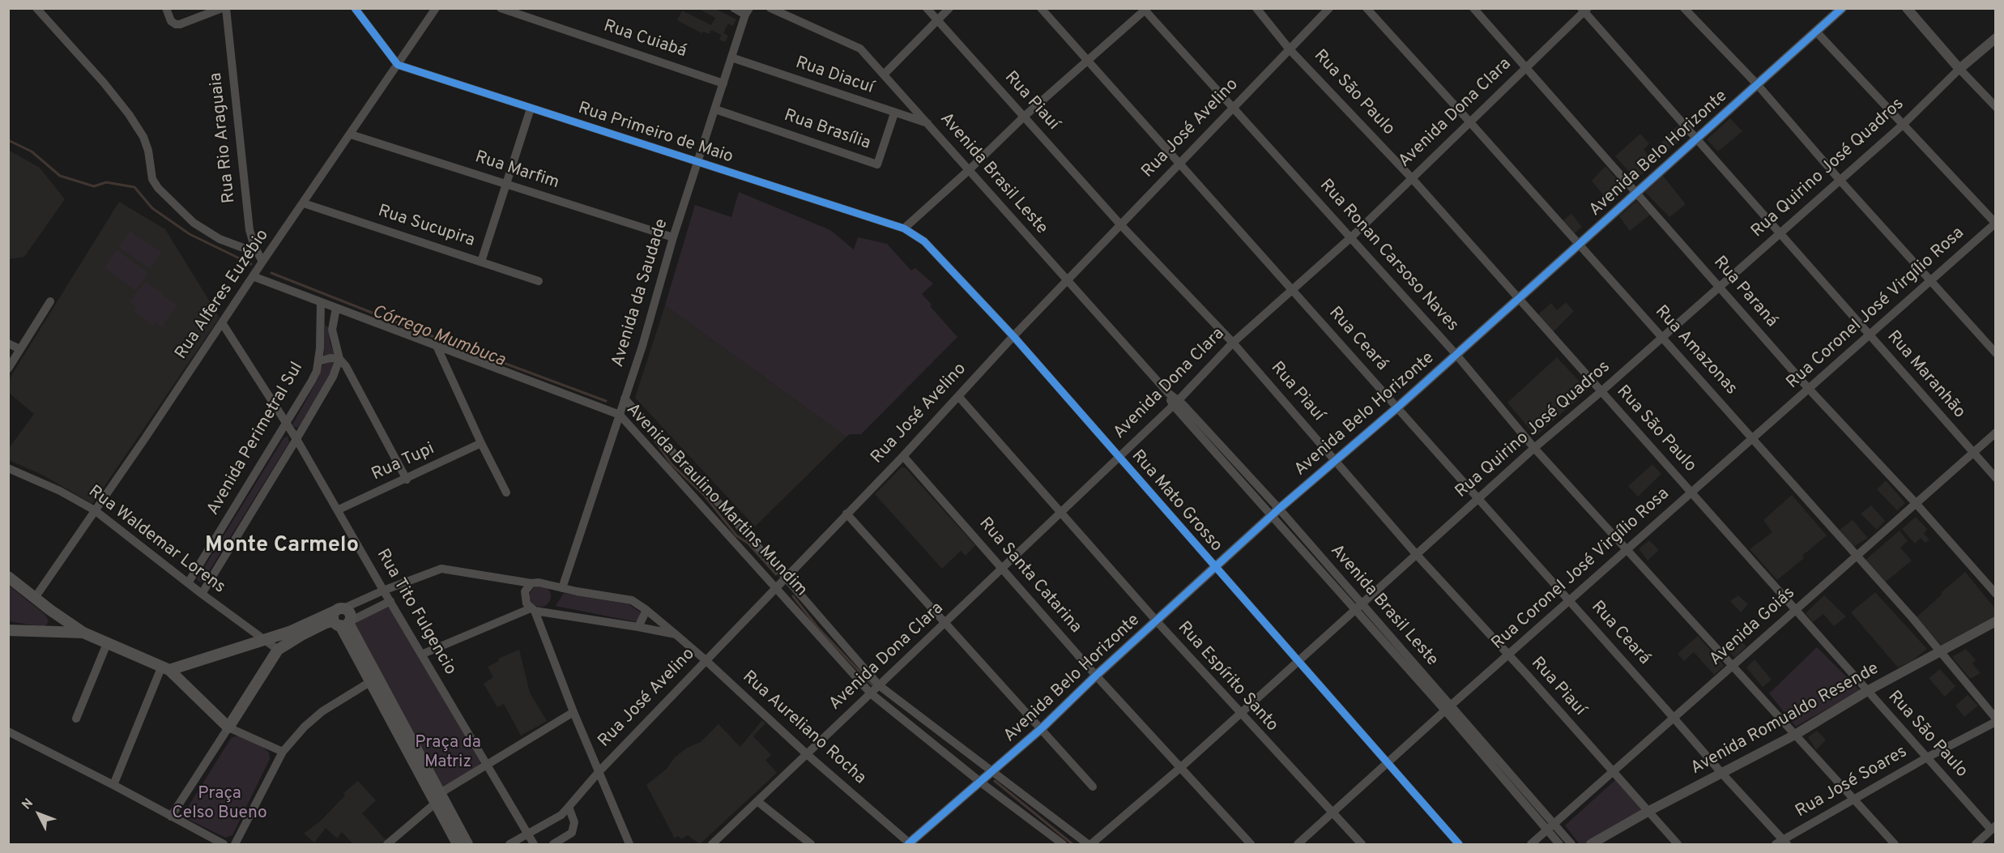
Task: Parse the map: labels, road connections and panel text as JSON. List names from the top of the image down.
{
  "streets": {
    "street": [
      "Rua Cuiabá",
      "Rua Diacuí",
      "Rua São Paulo",
      "Rua Piauí",
      "Avenida Dona Clara",
      "Rua José Avelino",
      "Rua Brasília",
      "Rua Primeiro de Maio",
      "Rua Rio Araguaia",
      "Avenida Belo Horizonte",
      "Rua Quirino José Quadros",
      "Rua Marfim",
      "Avenida Brasil Leste",
      "Rua Sucupira",
      "Rua Ronan Carsoso Naves",
      "Rua Paraná",
      "Avenida da Saudade",
      "Rua Alferes Euzébio",
      "Rua Coronel José Virgílio Rosa",
      "Rua Ceará",
      "Rua Amazonas",
      "Rua Maranhão",
      "Avenida Perimetral Sul",
      "Rua Tupi",
      "Avenida Braulino Martins Mundim",
      "Rua Mato Grosso",
      "Rua Waldemar Lorens",
      "Rua Santa Catarina",
      "Rua Tito Fulgencio",
      "Avenida Goiás",
      "Rua Espírito Santo",
      "Avenida Romualdo Resende",
      "Rua Aureliano Rocha",
      "Rua José Soares"
    ]
  },
  "crossings": [
    ["Rua Cuiabá", "Avenida da Saudade"],
    ["Rua Diacuí", "Rua Brasília"],
    ["Rua Diacuí", "Avenida Brasil Leste"],
    ["Rua Diacuí", "Avenida da Saudade"],
    ["Rua São Paulo", "Avenida Dona Clara"],
    ["Rua São Paulo", "Rua José Avelino"],
    ["Rua São Paulo", "Avenida Belo Horizonte"],
    ["Rua São Paulo", "Rua Quirino José Quadros"],
    ["Rua São Paulo", "Rua Coronel José Virgílio Rosa"],
    ["Rua São Paulo", "Avenida Goiás"],
    ["Rua São Paulo", "Avenida Romualdo Resende"],
    ["Rua São Paulo", "Rua José Soares"],
    ["Rua Piauí", "Avenida Dona Clara"],
    ["Rua Piauí", "Rua José Avelino"],
    ["Rua Piauí", "Avenida Belo Horizonte"],
    ["Rua Piauí", "Rua Quirino José Quadros"],
    ["Rua Piauí", "Rua Coronel José Virgílio Rosa"],
    ["Rua Piauí", "Avenida Goiás"],
    ["Rua Piauí", "Avenida Romualdo Resende"],
    ["Avenida Dona Clara", "Avenida Brasil Leste"],
    ["Avenida Dona Clara", "Rua Ronan Carsoso Naves"],
    ["Avenida Dona Clara", "Rua Paraná"],
    ["Avenida Dona Clara", "Rua Ceará"],
    ["Avenida Dona Clara", "Rua Amazonas"],
    ["Avenida Dona Clara", "Rua Maranhão"],
    ["Avenida Dona Clara", "Avenida Braulino Martins Mundim"],
    ["Avenida Dona Clara", "Rua Mato Grosso"],
    ["Avenida Dona Clara", "Rua Santa Catarina"],
    ["Avenida Dona Clara", "Rua Espírito Santo"],
    ["Avenida Dona Clara", "Rua Aureliano Rocha"],
    ["Rua José Avelino", "Avenida Brasil Leste"],
    ["Rua José Avelino", "Rua Ronan Carsoso Naves"],
    ["Rua José Avelino", "Rua Ceará"],
    ["Rua José Avelino", "Avenida Braulino Martins Mundim"],
    ["Rua José Avelino", "Rua Mato Grosso"],
    ["Rua José Avelino", "Rua Santa Catarina"],
    ["Rua José Avelino", "Rua Tito Fulgencio"],
    ["Rua José Avelino", "Rua Espírito Santo"],
    ["Rua José Avelino", "Rua Aureliano Rocha"],
    ["Rua Brasília", "Avenida da Saudade"],
    ["Rua Primeiro de Maio", "Avenida da Saudade"],
    ["Rua Primeiro de Maio", "Rua Alferes Euzébio"],
    ["Rua Primeiro de Maio", "Rua Mato Grosso"],
    ["Rua Rio Araguaia", "Rua Alferes Euzébio"],
    ["Avenida Belo Horizonte", "Avenida Brasil Leste"],
    ["Avenida Belo Horizonte", "Rua Ronan Carsoso Naves"],
    ["Avenida Belo Horizonte", "Rua Paraná"],
    ["Avenida Belo Horizonte", "Rua Ceará"],
    ["Avenida Belo Horizonte", "Rua Amazonas"],
    ["Avenida Belo Horizonte", "Rua Maranhão"],
    ["Avenida Belo Horizonte", "Avenida Braulino Martins Mundim"],
    ["Avenida Belo Horizonte", "Rua Mato Grosso"],
    ["Avenida Belo Horizonte", "Rua Santa Catarina"],
    ["Avenida Belo Horizonte", "Rua Espírito Santo"],
    ["Avenida Belo Horizonte", "Rua Aureliano Rocha"],
    ["Rua Quirino José Quadros", "Avenida Brasil Leste"],
    ["Rua Quirino José Quadros", "Rua Ronan Carsoso Naves"],
    ["Rua Quirino José Quadros", "Rua Paraná"],
    ["Rua Quirino José Quadros", "Rua Ceará"],
    ["Rua Quirino José Quadros", "Rua Amazonas"],
    ["Rua Quirino José Quadros", "Rua Maranhão"],
    ["Rua Quirino José Quadros", "Avenida Braulino Martins Mundim"],
    ["Rua Quirino José Quadros", "Rua Mato Grosso"],
    ["Rua Quirino José Quadros", "Rua Santa Catarina"],
    ["Rua Quirino José Quadros", "Rua Espírito Santo"],
    ["Rua Marfim", "Avenida da Saudade"],
    ["Rua Marfim", "Rua Alferes Euzébio"],
    ["Avenida Brasil Leste", "Rua Coronel José Virgílio Rosa"],
    ["Avenida Brasil Leste", "Avenida Goiás"],
    ["Rua Sucupira", "Rua Alferes Euzébio"],
    ["Rua Ronan Carsoso Naves", "Rua Coronel José Virgílio Rosa"],
    ["Rua Ronan Carsoso Naves", "Avenida Goiás"],
    ["Rua Ronan Carsoso Naves", "Avenida Romualdo Resende"],
    ["Rua Ronan Carsoso Naves", "Rua José Soares"],
    ["Rua Paraná", "Rua Coronel José Virgílio Rosa"],
    ["Rua Paraná", "Avenida Goiás"],
    ["Avenida da Saudade", "Avenida Braulino Martins Mundim"],
    ["Avenida da Saudade", "Rua Aureliano Rocha"],
    ["Rua Alferes Euzébio", "Avenida Braulino Martins Mundim"],
    ["Rua Alferes Euzébio", "Rua Waldemar Lorens"],
    ["Rua Alferes Euzébio", "Rua Tito Fulgencio"],
    ["Rua Coronel José Virgílio Rosa", "Rua Ceará"],
    ["Rua Coronel José Virgílio Rosa", "Rua Amazonas"],
    ["Rua Coronel José Virgílio Rosa", "Rua Maranhão"],
    ["Rua Coronel José Virgílio Rosa", "Rua Mato Grosso"],
    ["Rua Coronel José Virgílio Rosa", "Rua Espírito Santo"],
    ["Rua Ceará", "Avenida Goiás"],
    ["Rua Ceará", "Avenida Romualdo Resende"],
    ["Rua Ceará", "Rua José Soares"],
    ["Rua Amazonas", "Avenida Goiás"],
    ["Rua Amazonas", "Avenida Romualdo Resende"],
    ["Rua Amazonas", "Rua José Soares"],
    ["Rua Maranhão", "Avenida Goiás"],
    ["Avenida Perimetral Sul", "Avenida Braulino Martins Mundim"],
    ["Avenida Perimetral Sul", "Rua Waldemar Lorens"],
    ["Avenida Perimetral Sul", "Rua Tito Fulgencio"],
    ["Rua Tupi", "Rua Tito Fulgencio"],
    ["Rua Tito Fulgencio", "Rua Aureliano Rocha"]
  ],
  "districts": ["Monte Carmelo"],
  "water": ["Córrego Mumbuca"],
  "parks": ["Praça da Matriz", "Praça Celso Bueno"],
  "north": "top left"
}
